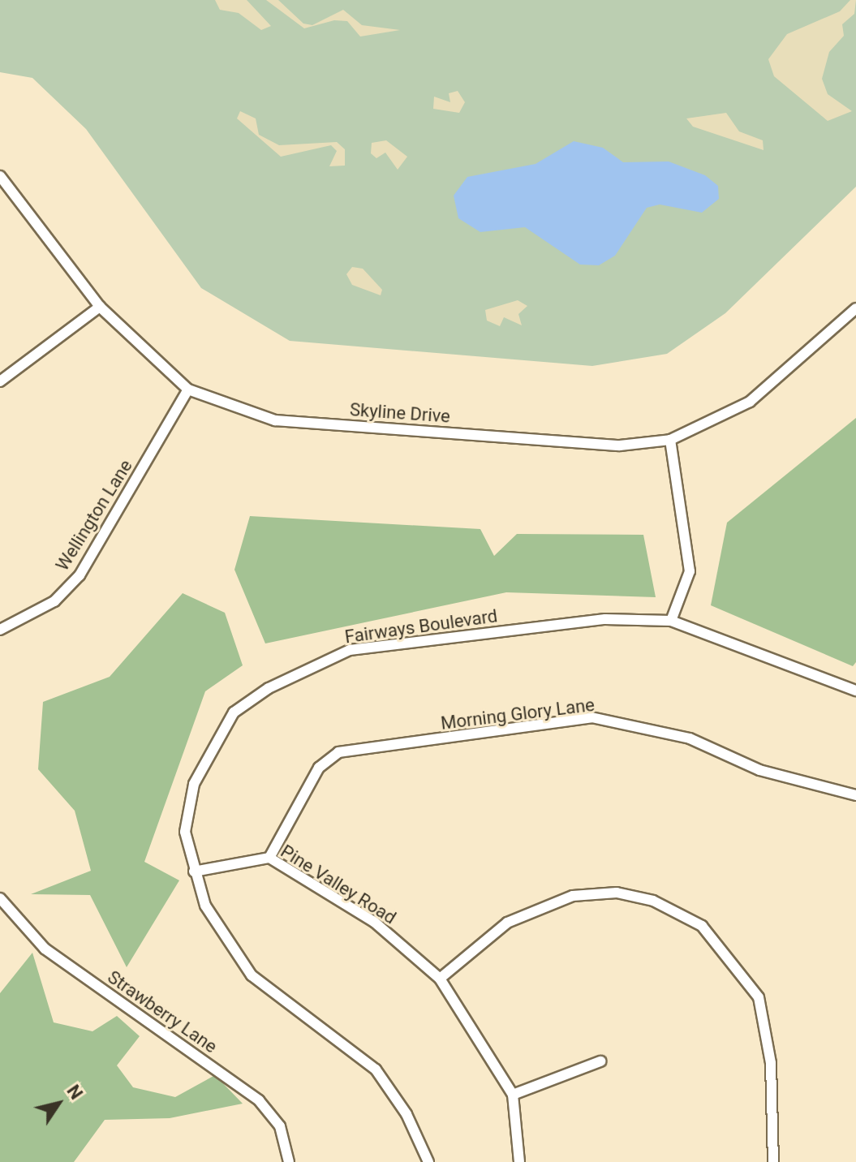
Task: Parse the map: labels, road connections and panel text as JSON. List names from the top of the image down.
{
  "streets": {
    "street": [
      "Skyline Drive",
      "Wellington Lane",
      "Fairways Boulevard",
      "Morning Glory Lane",
      "Pine Valley Road",
      "Strawberry Lane"
    ]
  },
  "crossings": [
    ["Skyline Drive", "Wellington Lane"],
    ["Fairways Boulevard", "Pine Valley Road"],
    ["Morning Glory Lane", "Pine Valley Road"]
  ],
  "north": "top right"
}
